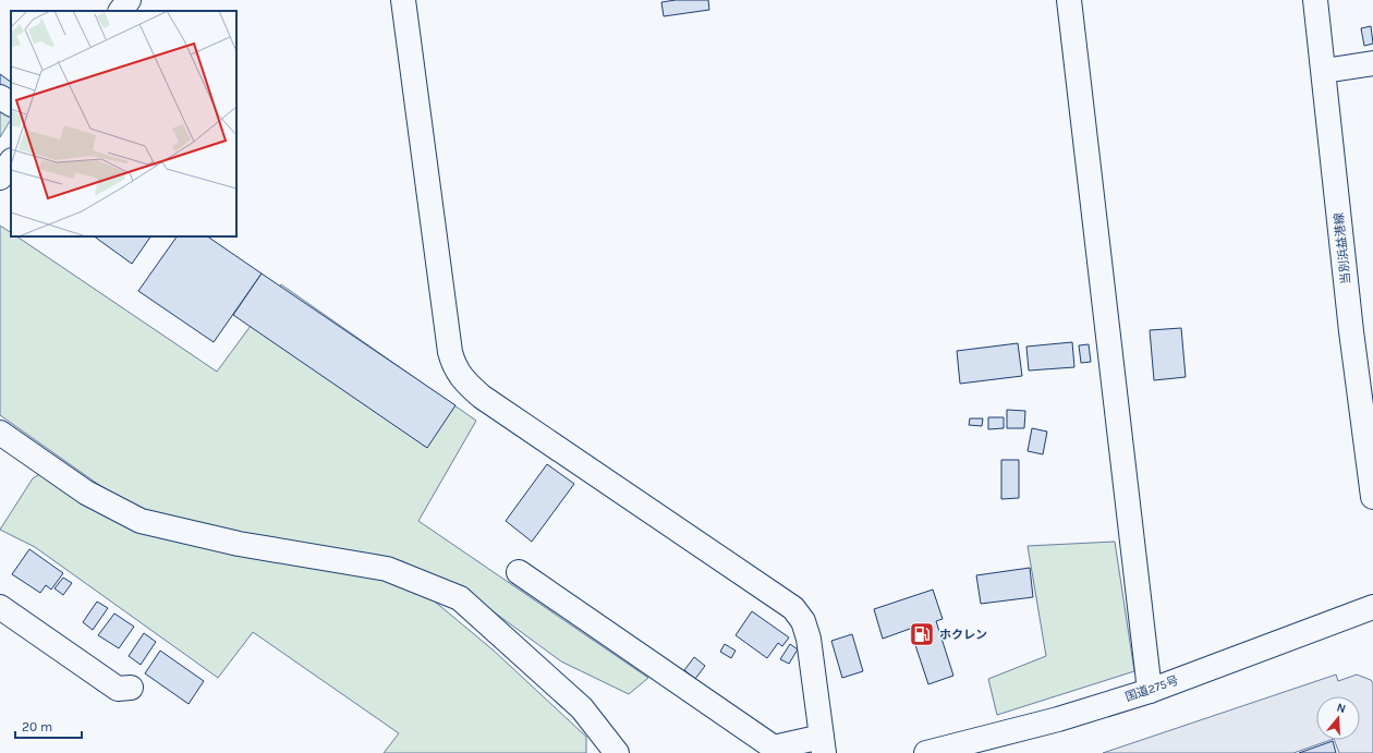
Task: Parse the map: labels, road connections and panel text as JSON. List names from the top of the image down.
{
  "streets": {
    "main road": ["当別浜益港線", "国道275号"]
  },
  "places": {
    "fuel station": ["ホクレン"]
  },
  "scale_bar": "20 m",
  "north": "top"
}
